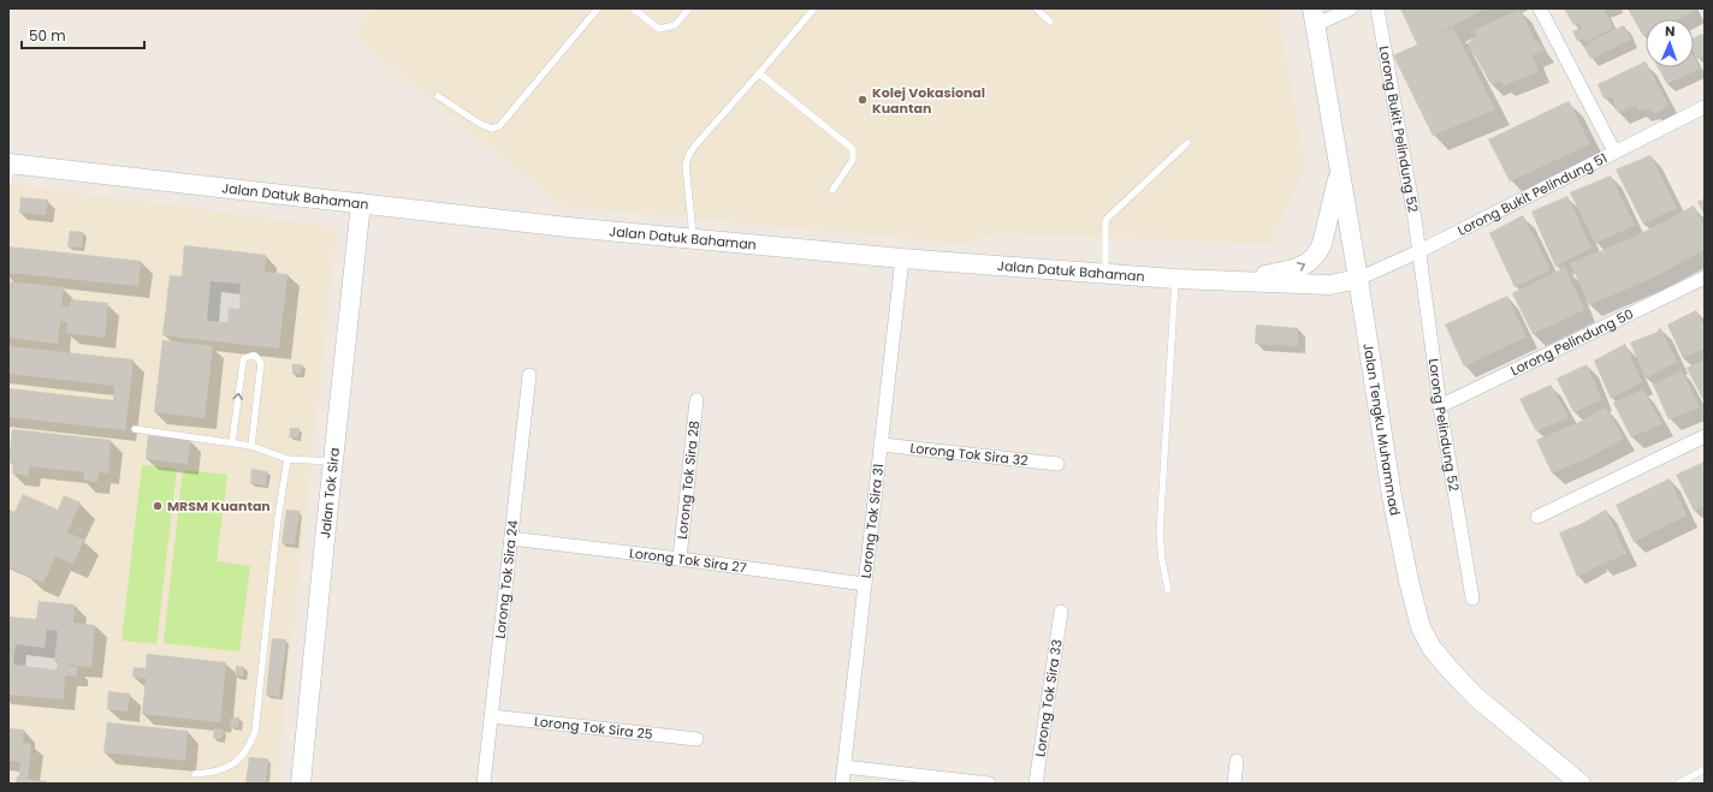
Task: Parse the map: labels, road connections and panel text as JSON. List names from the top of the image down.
{
  "streets": {
    "street": [
      "Lorong Bukit Pelindung 52",
      "Lorong Bukit Pelindung 51",
      "Jalan Datuk Bahaman",
      "Lorong Pelindung 50",
      "Lorong Pelindung 52",
      "Jalan Tengku Muhammad",
      "Lorong Tok Sira 32",
      "Lorong Tok Sira 28",
      "Jalan Tok Sira",
      "Lorong Tok Sira 31",
      "Lorong Tok Sira 27",
      "Lorong Tok Sira 24",
      "Lorong Tok Sira 33",
      "Lorong Tok Sira 25"
    ]
  },
  "crossings": [
    ["Lorong Bukit Pelindung 52", "Lorong Bukit Pelindung 51"],
    ["Lorong Bukit Pelindung 52", "Lorong Pelindung 52"],
    ["Lorong Bukit Pelindung 51", "Jalan Datuk Bahaman"],
    ["Lorong Bukit Pelindung 51", "Lorong Pelindung 52"],
    ["Lorong Bukit Pelindung 51", "Jalan Tengku Muhammad"],
    ["Jalan Datuk Bahaman", "Jalan Tengku Muhammad"],
    ["Jalan Datuk Bahaman", "Jalan Tok Sira"],
    ["Jalan Datuk Bahaman", "Lorong Tok Sira 31"],
    ["Lorong Pelindung 50", "Lorong Pelindung 52"],
    ["Lorong Tok Sira 32", "Lorong Tok Sira 31"],
    ["Lorong Tok Sira 28", "Lorong Tok Sira 27"],
    ["Lorong Tok Sira 31", "Lorong Tok Sira 27"],
    ["Lorong Tok Sira 27", "Lorong Tok Sira 24"],
    ["Lorong Tok Sira 24", "Lorong Tok Sira 25"]
  ],
  "places": ["Kolej Vokasional Kuantan", "MRSM Kuantan"],
  "scale_bar": "50 m",
  "north": "top"
}
